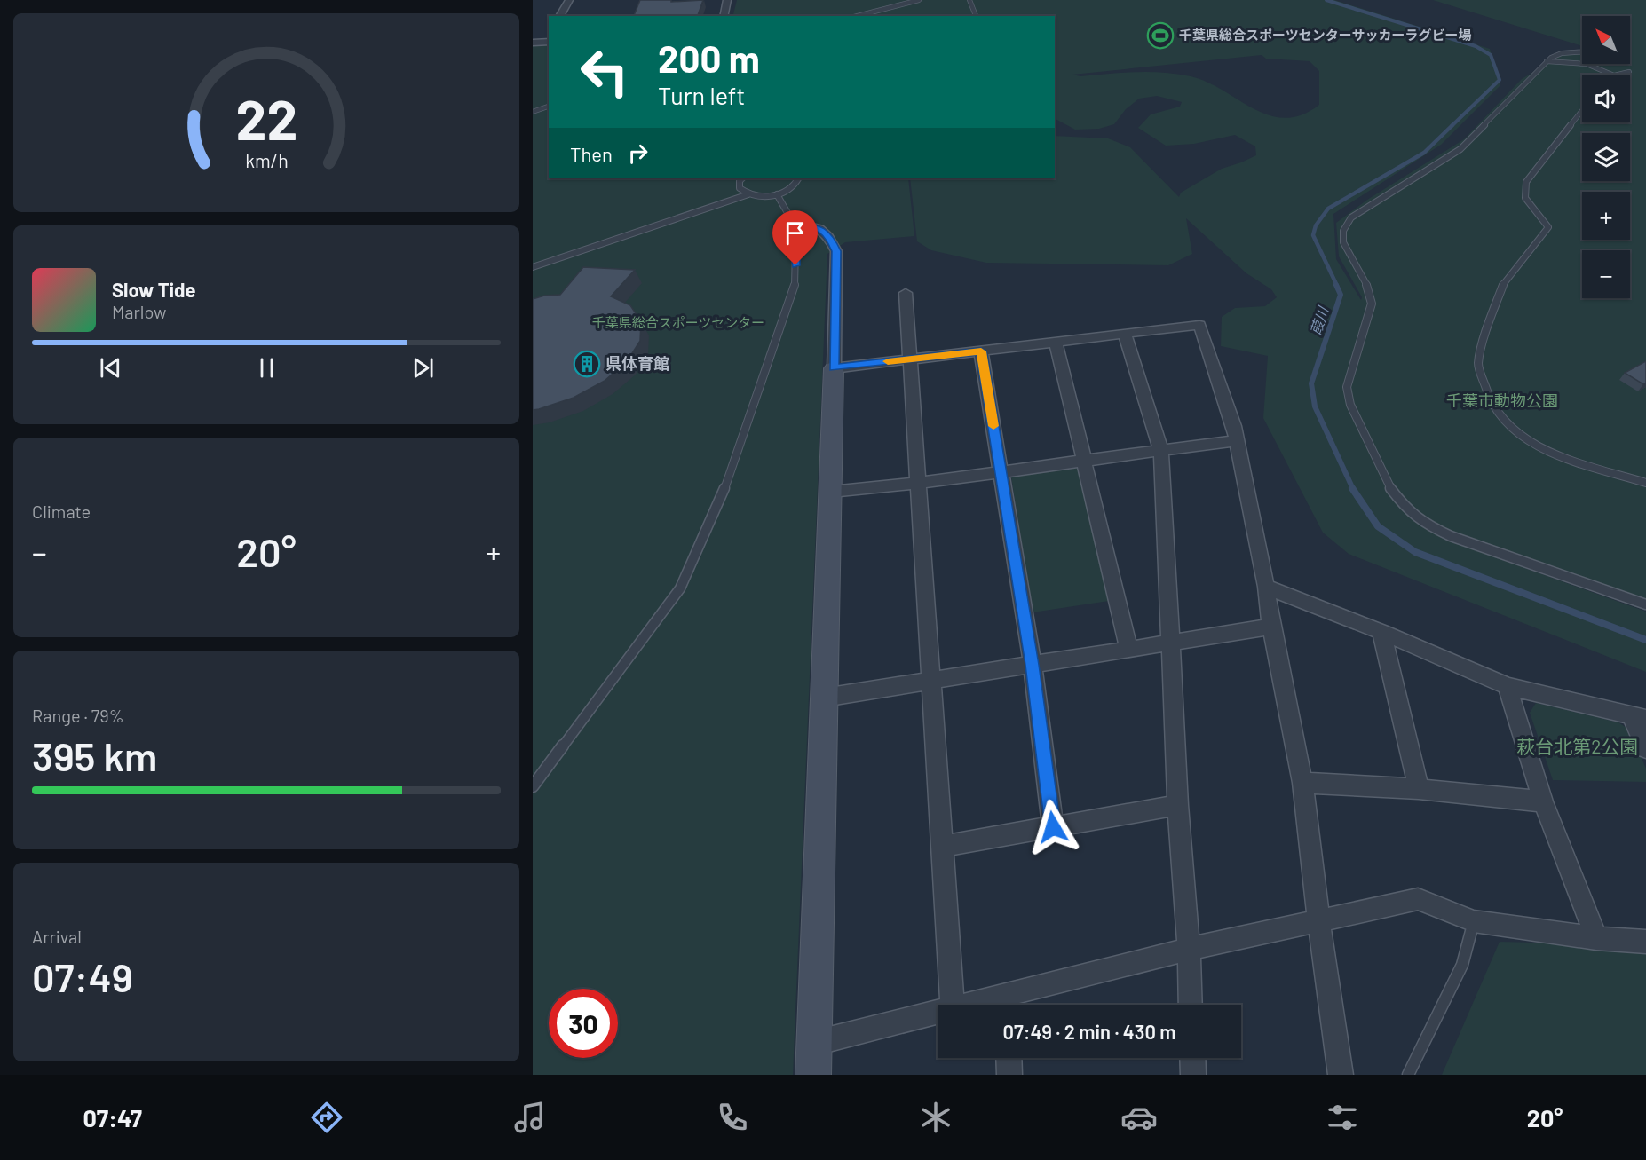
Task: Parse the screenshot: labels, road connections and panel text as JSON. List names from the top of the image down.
{
  "water": ["葭川"],
  "parks": ["千葉県総合スポーツセンター", "千葉市動物公園", "萩台北第2公園"],
  "places": {
    "sports": ["千葉県総合スポーツセンターサッカーラグビー場"],
    "building": ["県体育館"]
  },
  "north": "top left",
  "page": {
    "map_buttons": ["+", "−"],
    "turn": ["200 m", "Turn left"],
    "then": "Then",
    "song": ["Slow Tide", "Marlow"],
    "tile": [
      "Climate",
      ["Range · 79%", "395 km"],
      ["Arrival", "07:49"]
    ],
    "heat": ["−", "20°", "+"],
    "limit": "30",
    "trip": "07:49 · 2 min · 430 m",
    "tabs": ["07:47", "20°"],
    "gauge": ["22", "km/h"]
  }
}
